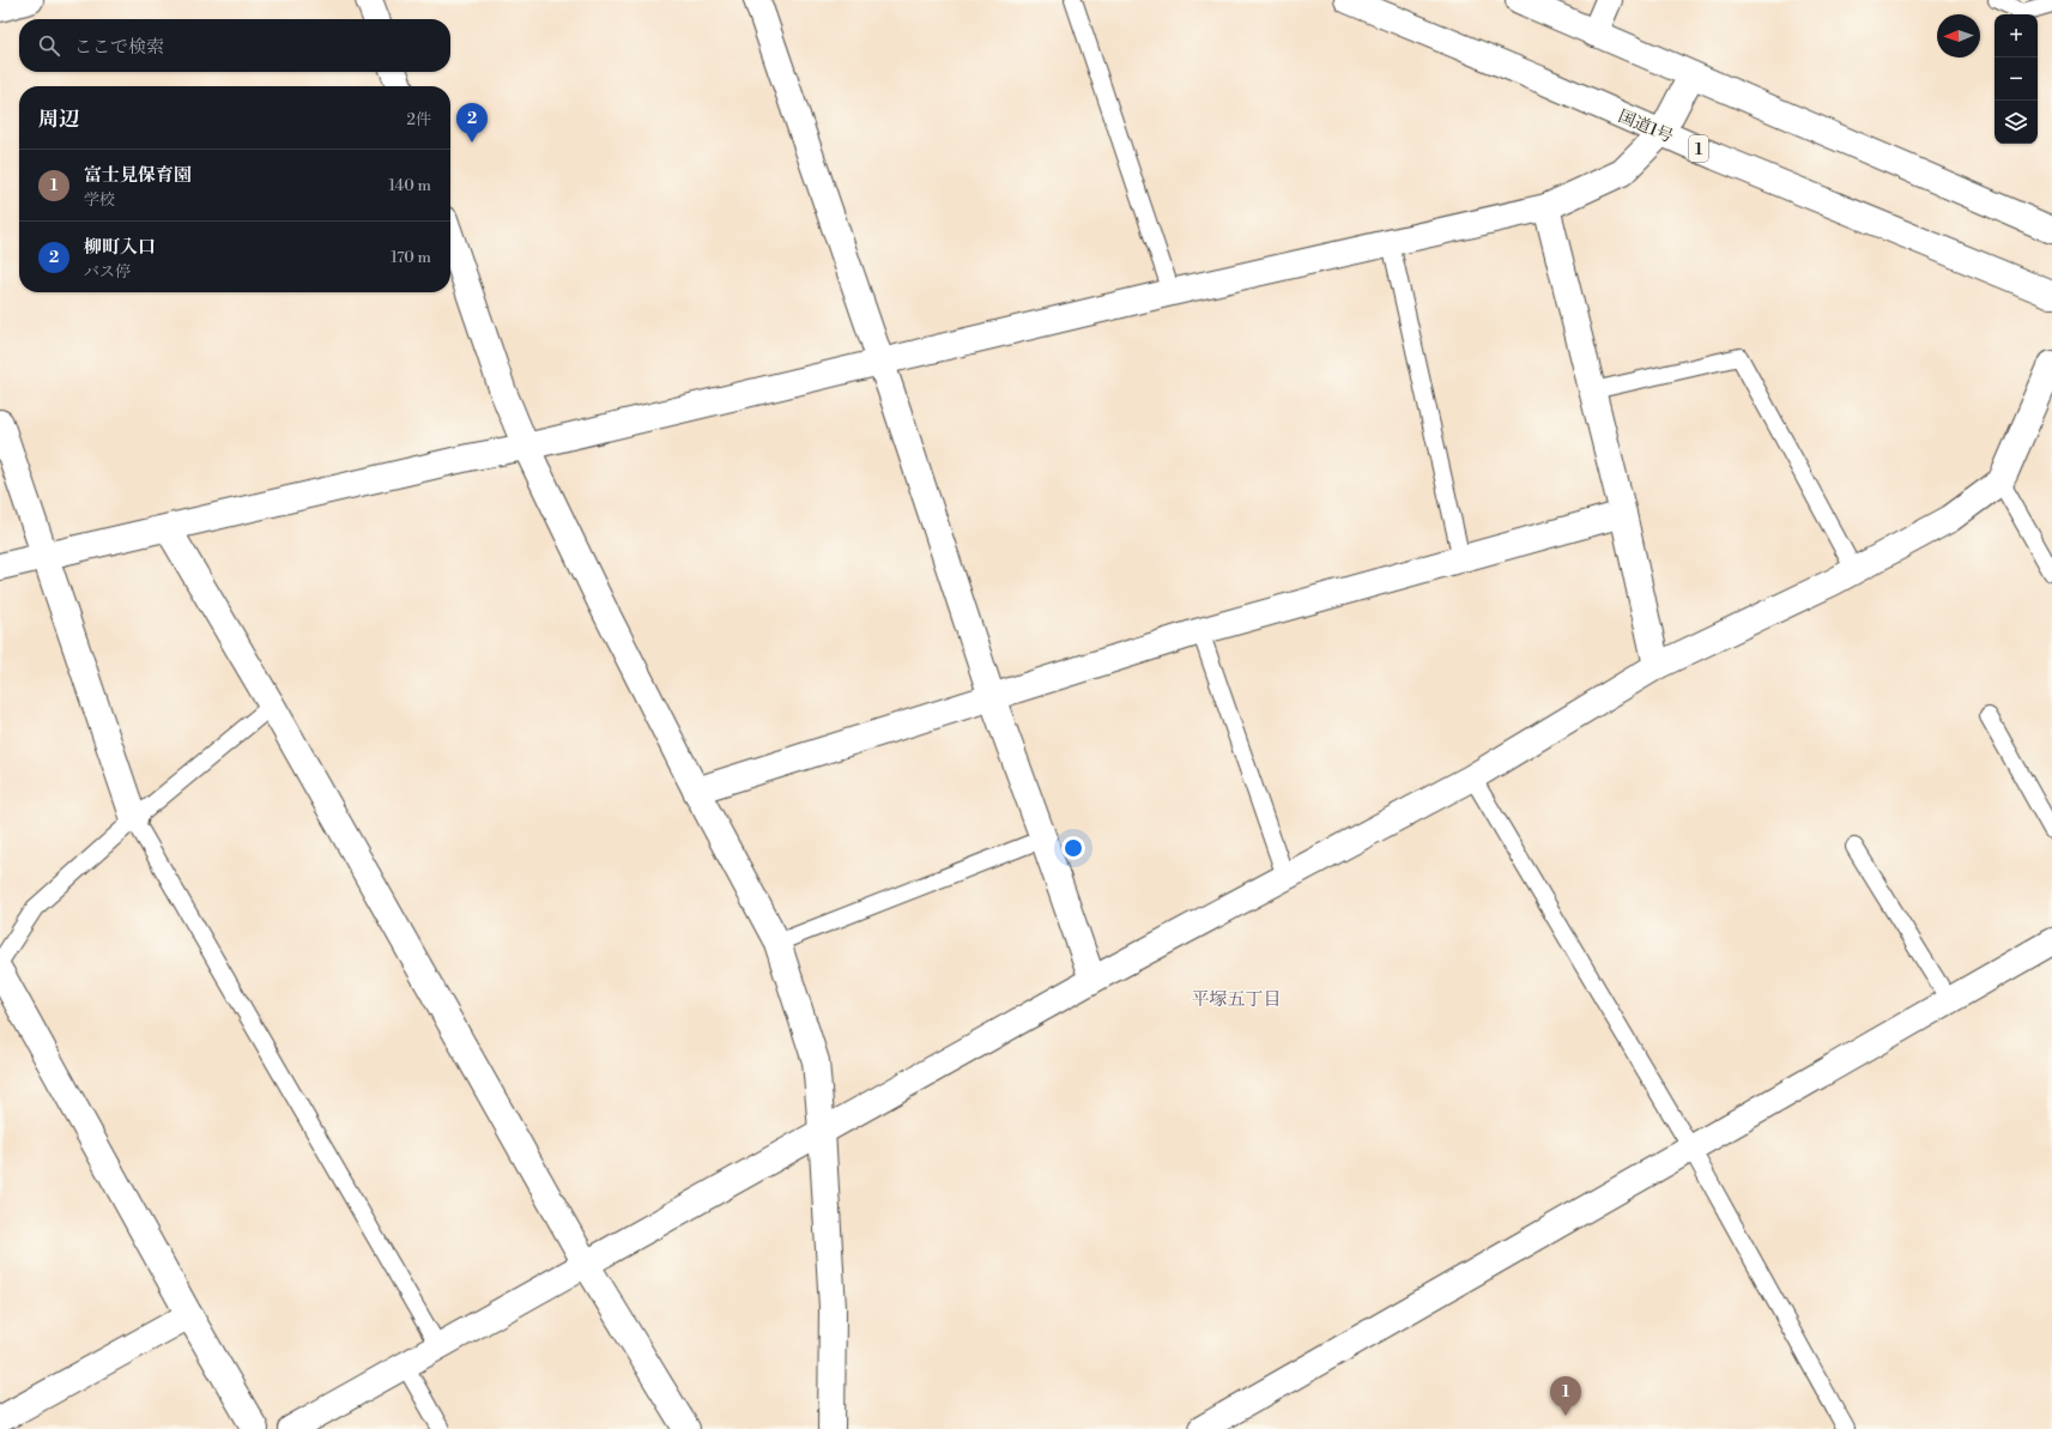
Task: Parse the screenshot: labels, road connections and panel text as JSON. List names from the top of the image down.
{
  "streets": {
    "main road": ["国道1号", "1"]
  },
  "districts": ["平塚五丁目"],
  "north": "left",
  "page": {
    "map_buttons": ["+", "−"],
    "search": "ここで検索",
    "heading": ["周辺", "2件"],
    "pins": ["2", "1"],
    "list": [
      {
        "mark": "1",
        "name": "富士見保育園",
        "note": "学校",
        "value": "140 m"
      },
      {
        "mark": "2",
        "name": "柳町入口",
        "note": "バス停",
        "value": "170 m"
      }
    ]
  }
}
